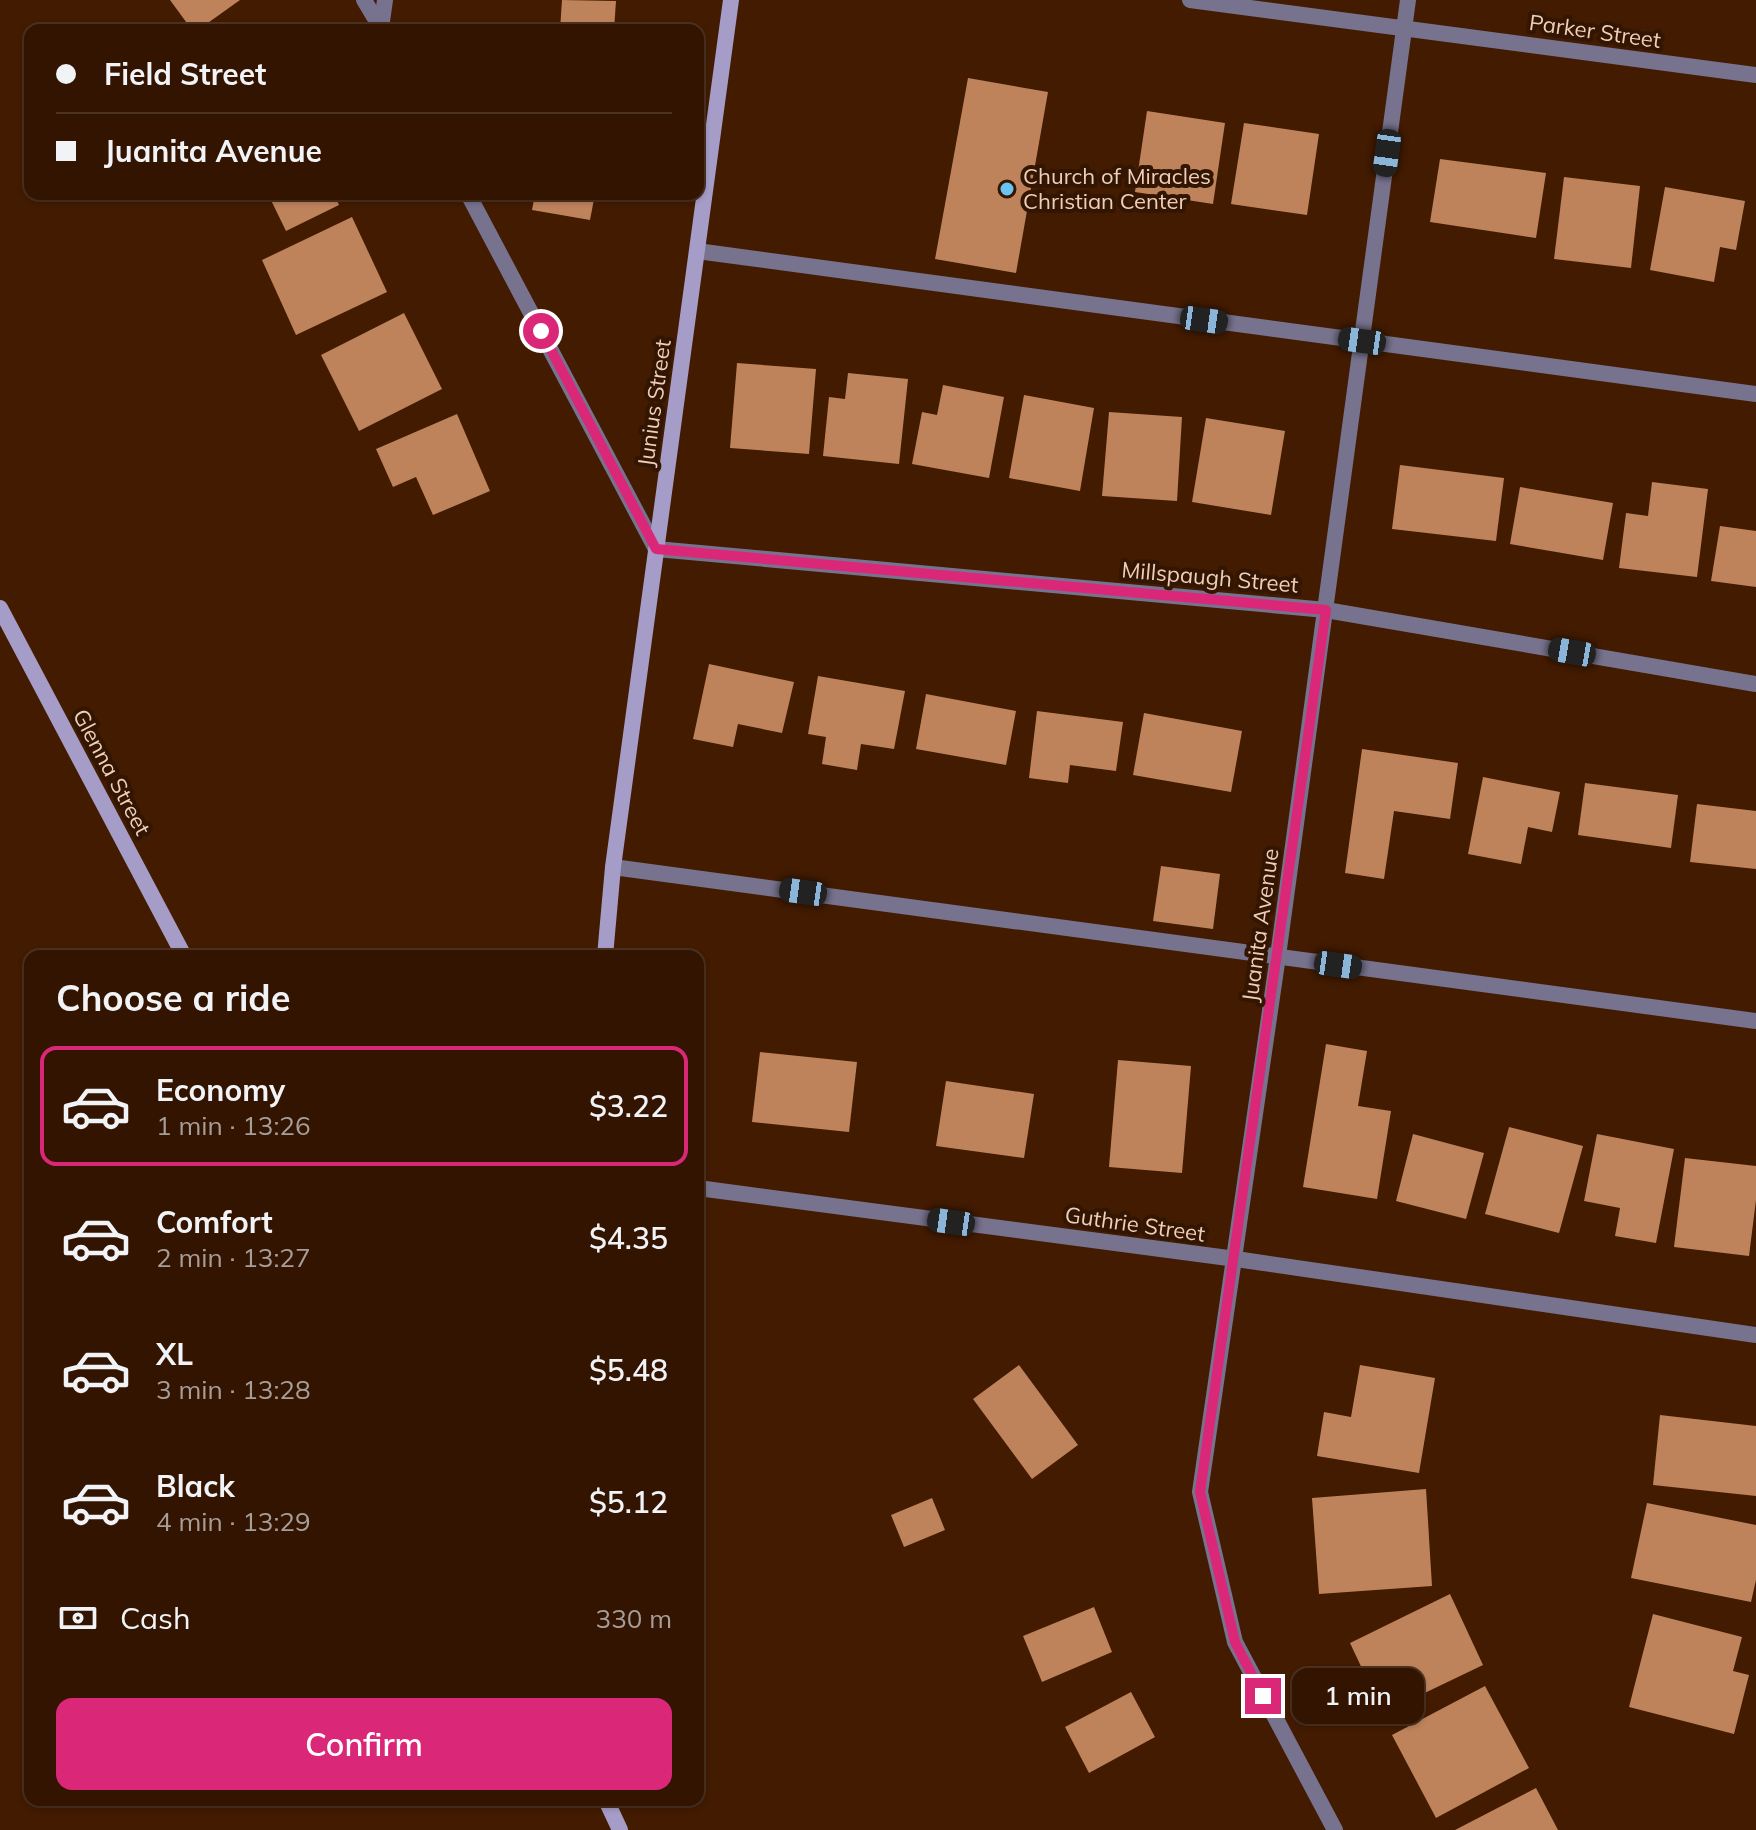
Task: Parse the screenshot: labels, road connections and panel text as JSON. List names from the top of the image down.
{
  "streets": {
    "street": [
      "Parker Street",
      "Junius Street",
      "Millspaugh Street",
      "Glenna Street",
      "Juanita Avenue",
      "Guthrie Street"
    ]
  },
  "crossings": [
    ["Parker Street", "Juanita Avenue"],
    ["Junius Street", "Millspaugh Street"],
    ["Millspaugh Street", "Juanita Avenue"],
    ["Juanita Avenue", "Guthrie Street"]
  ],
  "places": ["Church of Miracles Christian Center"],
  "page": {
    "banner": ["Field Street", "Juanita Avenue"],
    "heading": "Choose a ride",
    "list": [
      {
        "name": "Economy",
        "note": "1 min · 13:26",
        "value": "$3.22"
      },
      {
        "name": "Comfort",
        "note": "2 min · 13:27",
        "value": "$4.35"
      },
      {
        "name": "XL",
        "note": "3 min · 13:28",
        "value": "$5.48"
      },
      {
        "name": "Black",
        "note": "4 min · 13:29",
        "value": "$5.12"
      }
    ],
    "pay": ["Cash", "330 m"],
    "bubble": "1 min",
    "buttons": "Confirm"
  }
}
